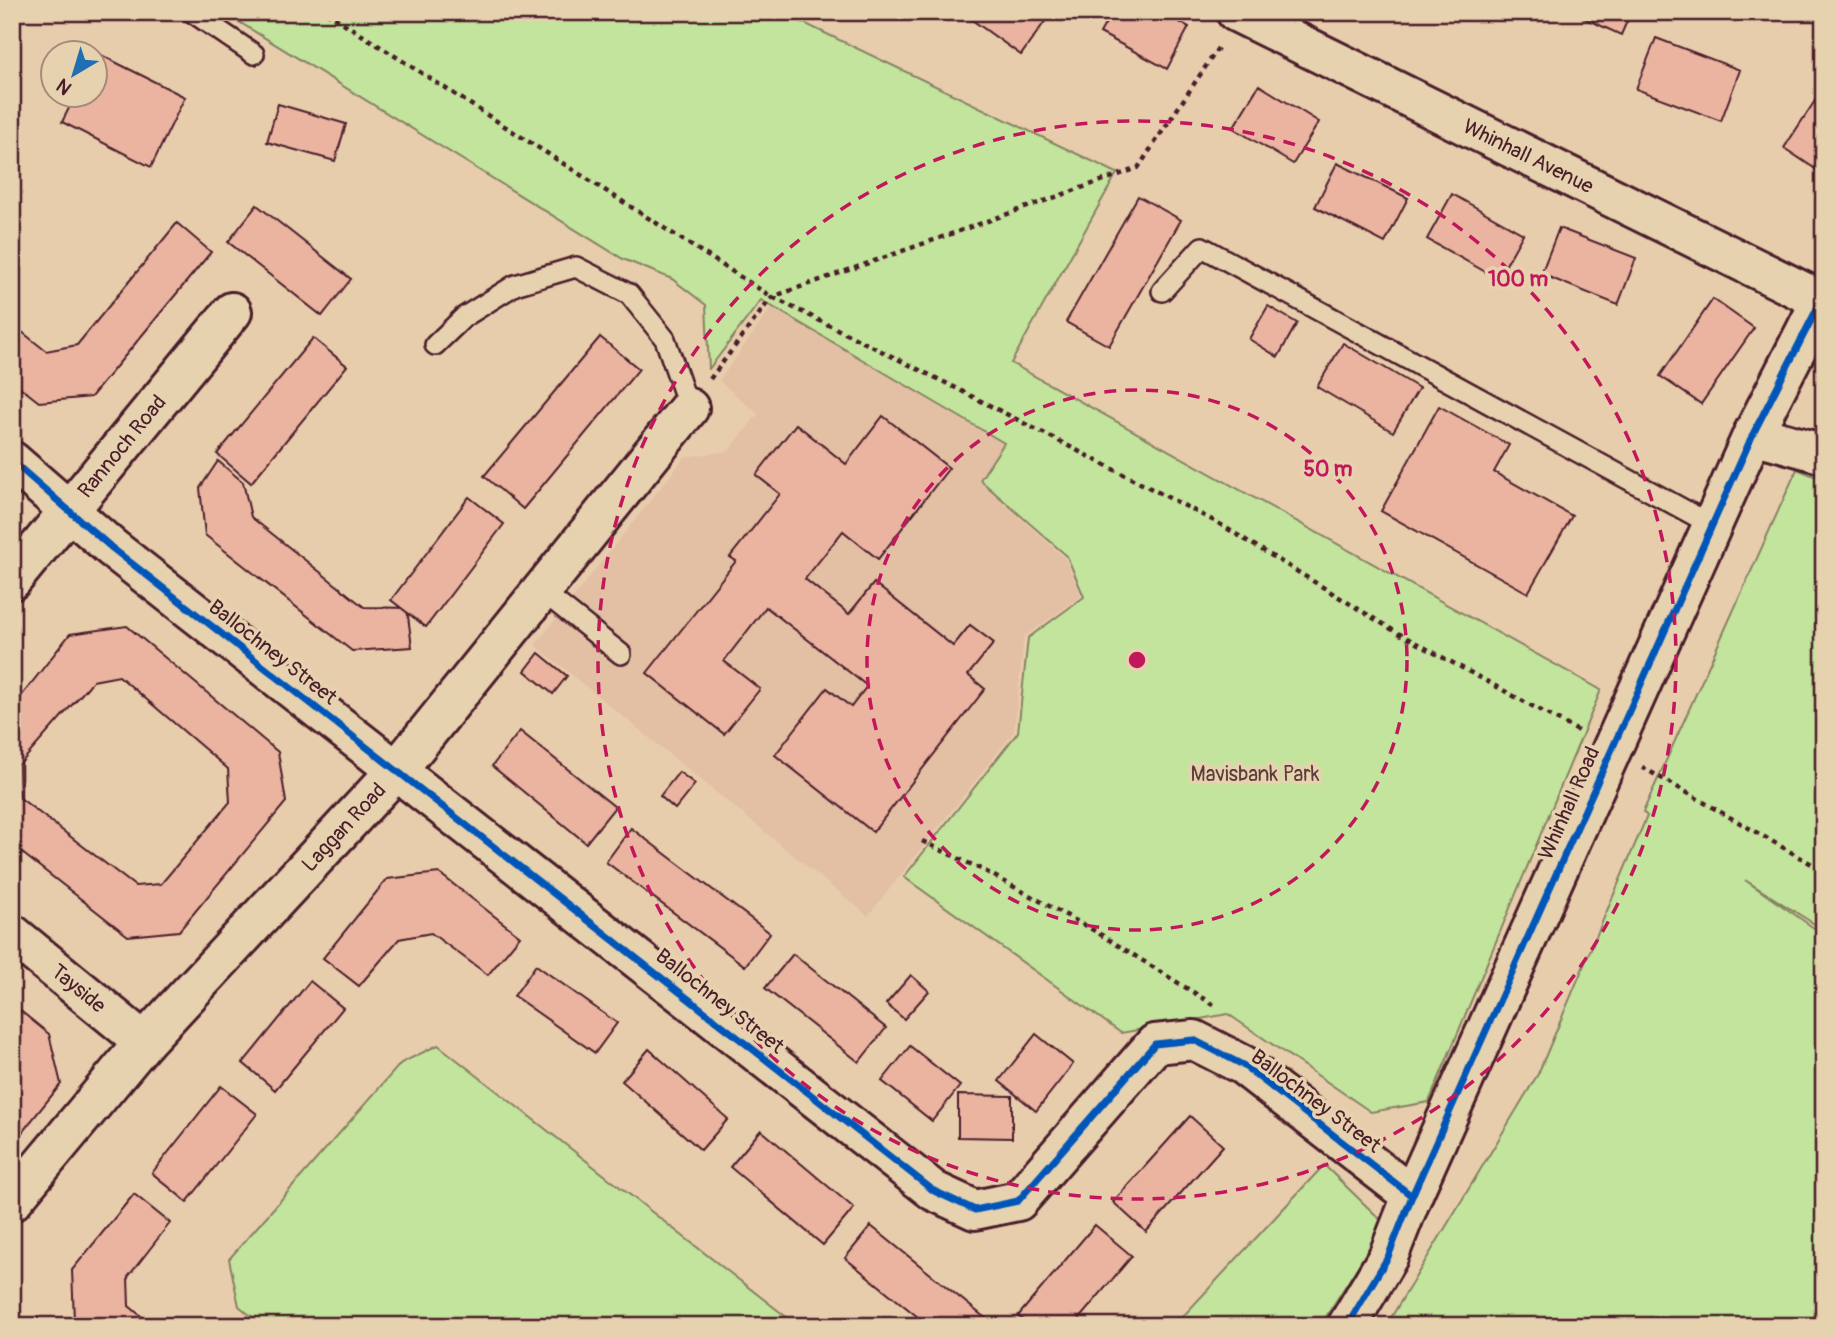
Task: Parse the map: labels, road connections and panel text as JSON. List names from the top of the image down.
{
  "streets": {
    "street": [
      "Whinhall Avenue",
      "Rannoch Road",
      "Ballochney Street",
      "Whinhall Road",
      "Laggan Road",
      "Tayside"
    ]
  },
  "crossings": [
    ["Whinhall Avenue", "Whinhall Road"],
    ["Rannoch Road", "Ballochney Street"],
    ["Ballochney Street", "Whinhall Road"],
    ["Ballochney Street", "Laggan Road"],
    ["Laggan Road", "Tayside"]
  ],
  "parks": ["Mavisbank Park"],
  "north": "bottom left",
  "rings": ["100 m", "50 m"]
}
